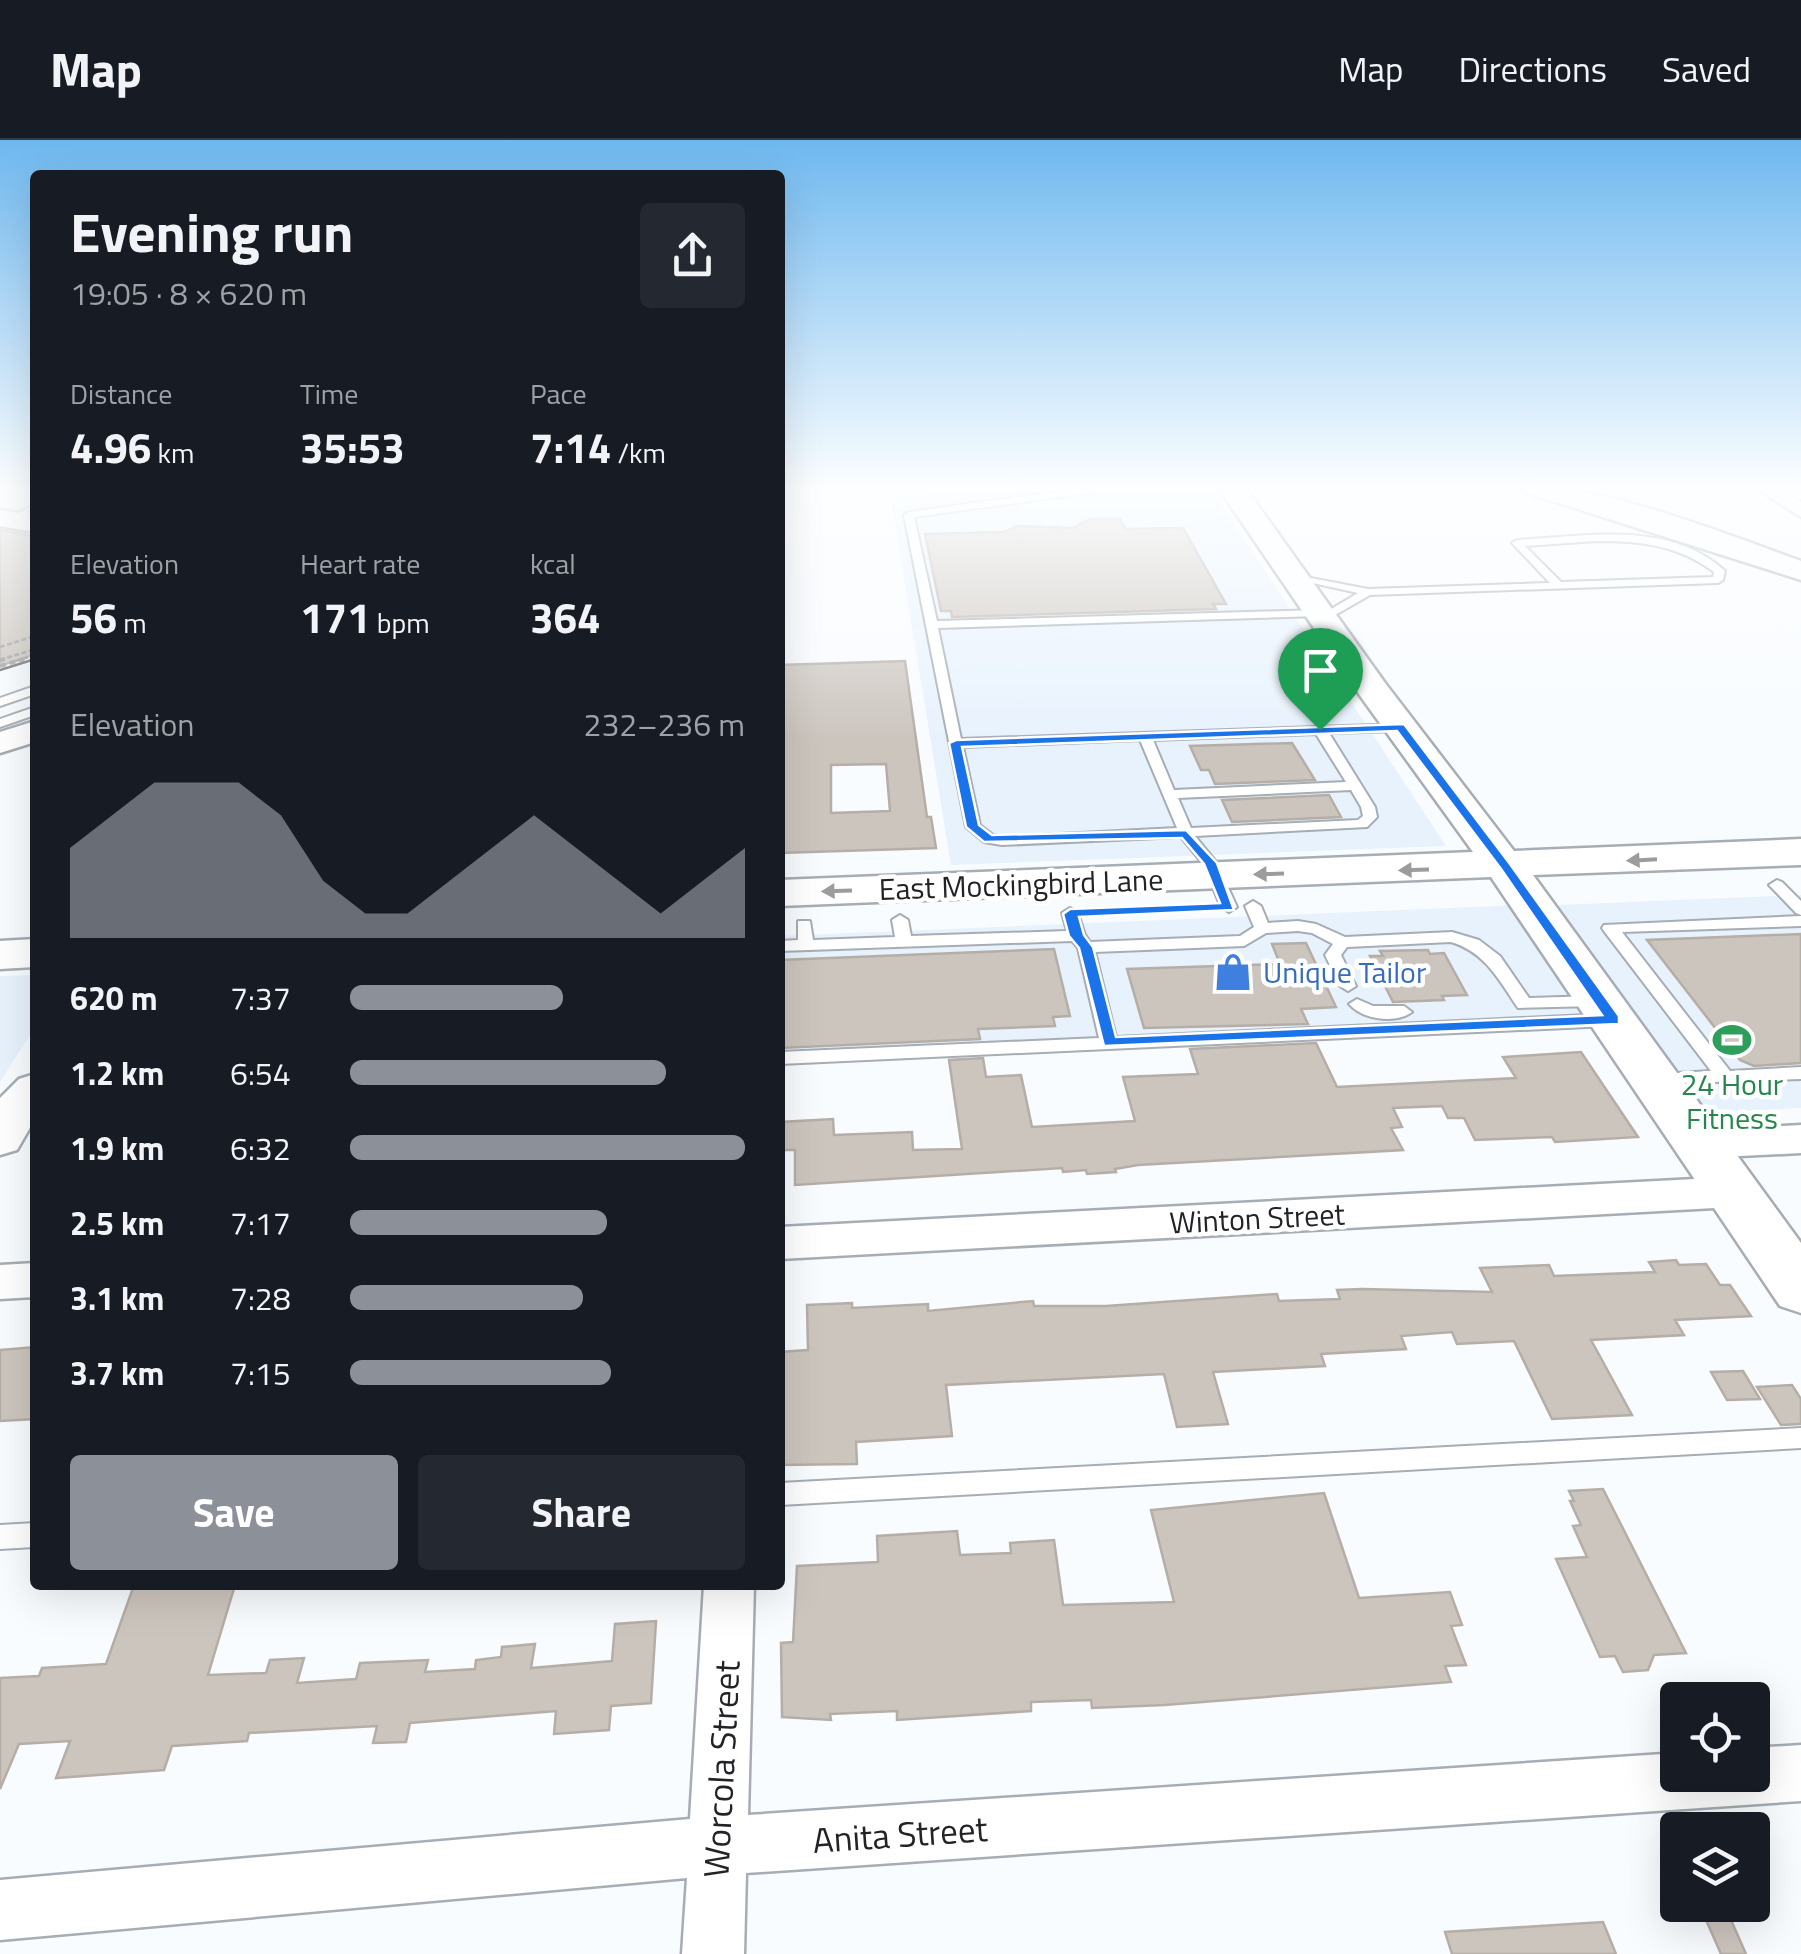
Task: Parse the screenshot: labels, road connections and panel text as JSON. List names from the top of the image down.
{
  "streets": {
    "main road": ["East Mockingbird Lane"],
    "street": ["Winton Street", "Worcola Street", "Anita Street"]
  },
  "crossings": [
    ["Worcola Street", "Anita Street"]
  ],
  "places": {
    "shop": ["Unique Tailor"],
    "sports": ["24 Hour Fitness"]
  },
  "page": {
    "header": "Map",
    "nav": ["Map", "Directions", "Saved"],
    "heading": ["Evening run", "19:05 · 8 × 620 m"],
    "stats": [
      ["Distance", "4.96 km"],
      ["Time", "35:53"],
      ["Pace", "7:14 /km"],
      ["Elevation", "56 m"],
      ["Heart rate", "171 bpm"],
      ["kcal", "364"]
    ],
    "chart": ["Elevation", "232–236 m"],
    "list": [
      {
        "name": "620 m",
        "note": "7:37"
      },
      {
        "name": "1.2 km",
        "note": "6:54"
      },
      {
        "name": "1.9 km",
        "note": "6:32"
      },
      {
        "name": "2.5 km",
        "note": "7:17"
      },
      {
        "name": "3.1 km",
        "note": "7:28"
      },
      {
        "name": "3.7 km",
        "note": "7:15"
      }
    ],
    "buttons": ["Save", "Share"]
  }
}
